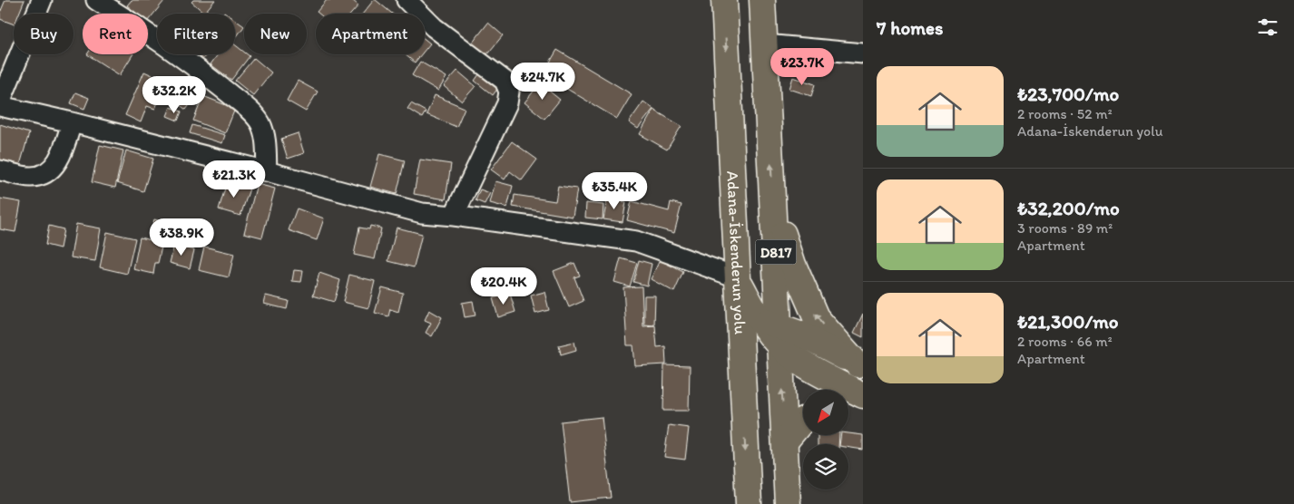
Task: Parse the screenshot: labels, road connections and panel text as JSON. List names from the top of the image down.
{
  "streets": {
    "highway": ["Adana-İskenderun yolu", "D817"]
  },
  "north": "bottom left",
  "page": {
    "heading": "7 homes",
    "chip": [
      "Buy",
      "Rent",
      "Filters",
      "New",
      "Apartment"
    ],
    "price": [
      "₺23.7K",
      "₺24.7K",
      "₺32.2K",
      "₺21.3K",
      "₺35.4K",
      "₺38.9K",
      "₺20.4K"
    ],
    "list": [
      {
        "name": "₺23,700/mo",
        "note": "2 rooms · 52 m² · Adana-İskenderun yolu"
      },
      {
        "name": "₺32,200/mo",
        "note": "3 rooms · 89 m² · Apartment"
      },
      {
        "name": "₺21,300/mo",
        "note": "2 rooms · 66 m² · Apartment"
      }
    ]
  }
}
